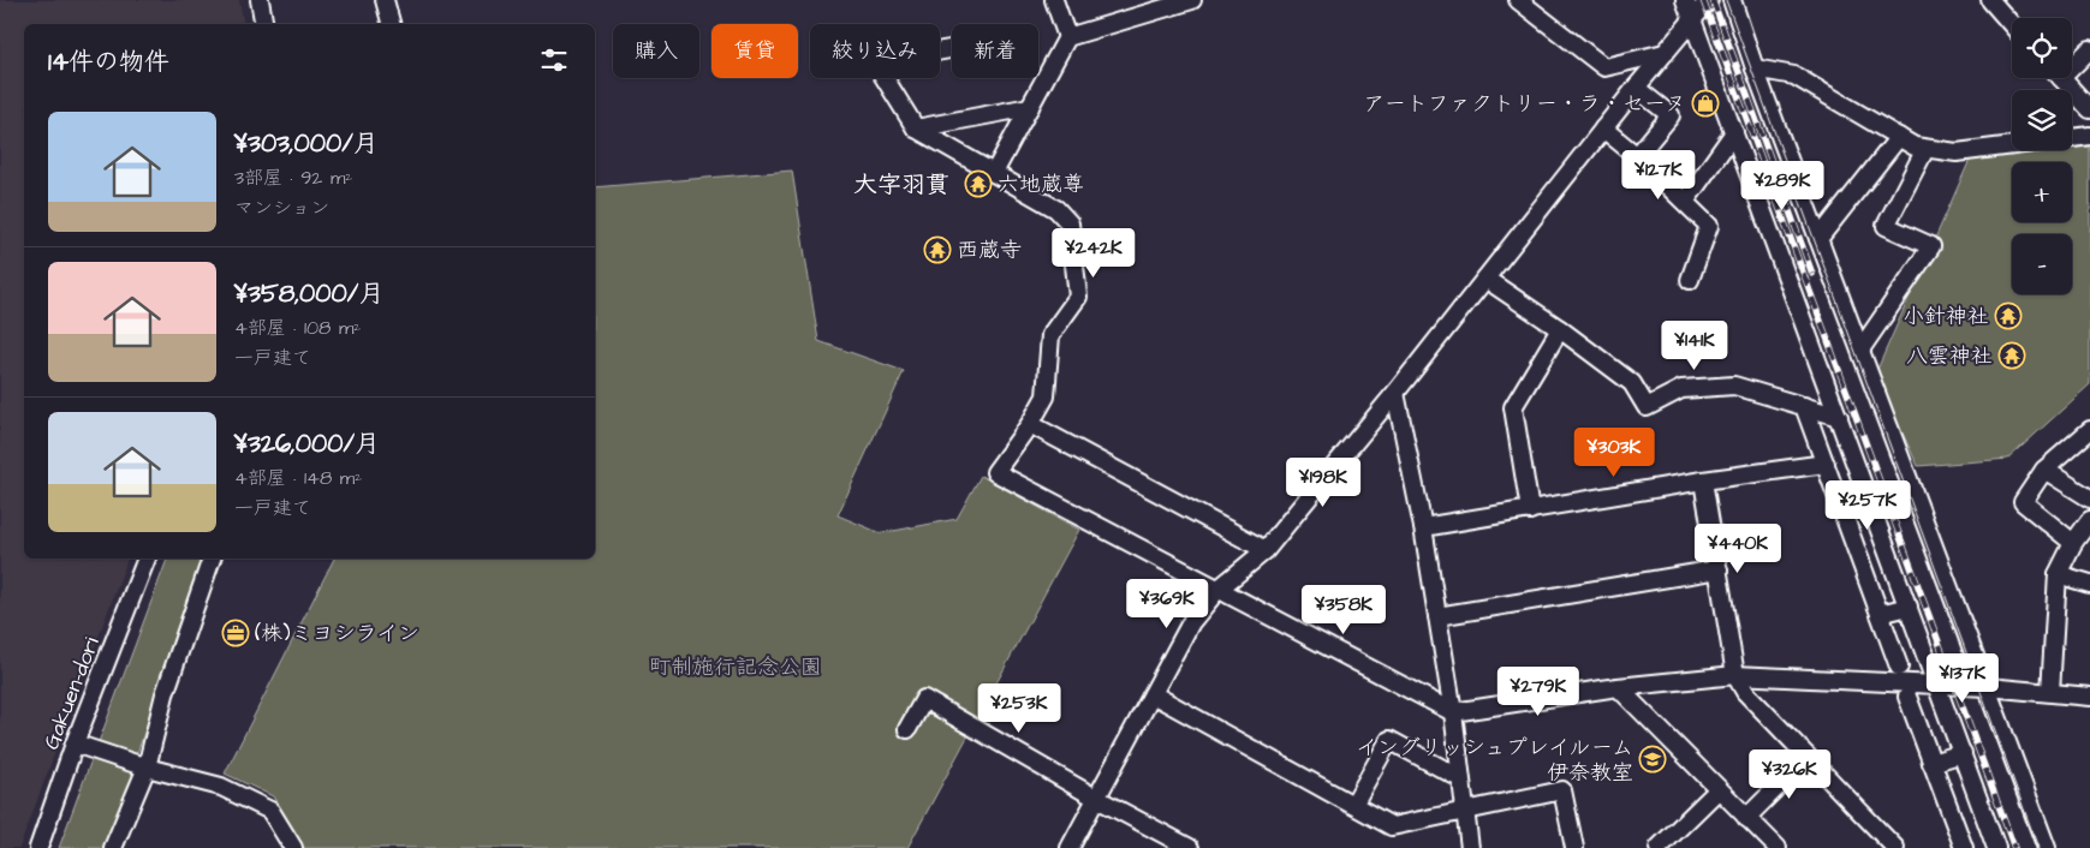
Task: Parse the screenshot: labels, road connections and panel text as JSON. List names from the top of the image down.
{
  "streets": {
    "street": ["Gakuen-dori"]
  },
  "districts": ["大字羽貫"],
  "parks": ["町制施行記念公園"],
  "places": {
    "shop": ["アートファクトリー・ラ・セーヌ"],
    "temple": [
      "六地蔵尊",
      "西蔵寺",
      "小針神社",
      "八雲神社"
    ],
    "office": ["(株)ミヨシライン"],
    "school or university": ["イングリッシュプレイルーム 伊奈教室"]
  },
  "page": {
    "map_buttons": ["+", "−"],
    "chip": [
      "購入",
      "賃貸",
      "絞り込み",
      "新着"
    ],
    "heading": "14件の物件",
    "list": [
      {
        "name": "¥303,000/月",
        "note": "3部屋 · 92 m² · マンション"
      },
      {
        "name": "¥358,000/月",
        "note": "4部屋 · 108 m² · 一戸建て"
      },
      {
        "name": "¥326,000/月",
        "note": "4部屋 · 148 m² · 一戸建て"
      }
    ],
    "price": [
      "¥127K",
      "¥289K",
      "¥242K",
      "¥141K",
      "¥303K",
      "¥198K",
      "¥257K",
      "¥440K",
      "¥369K",
      "¥358K",
      "¥137K",
      "¥279K",
      "¥253K",
      "¥326K"
    ]
  }
}
